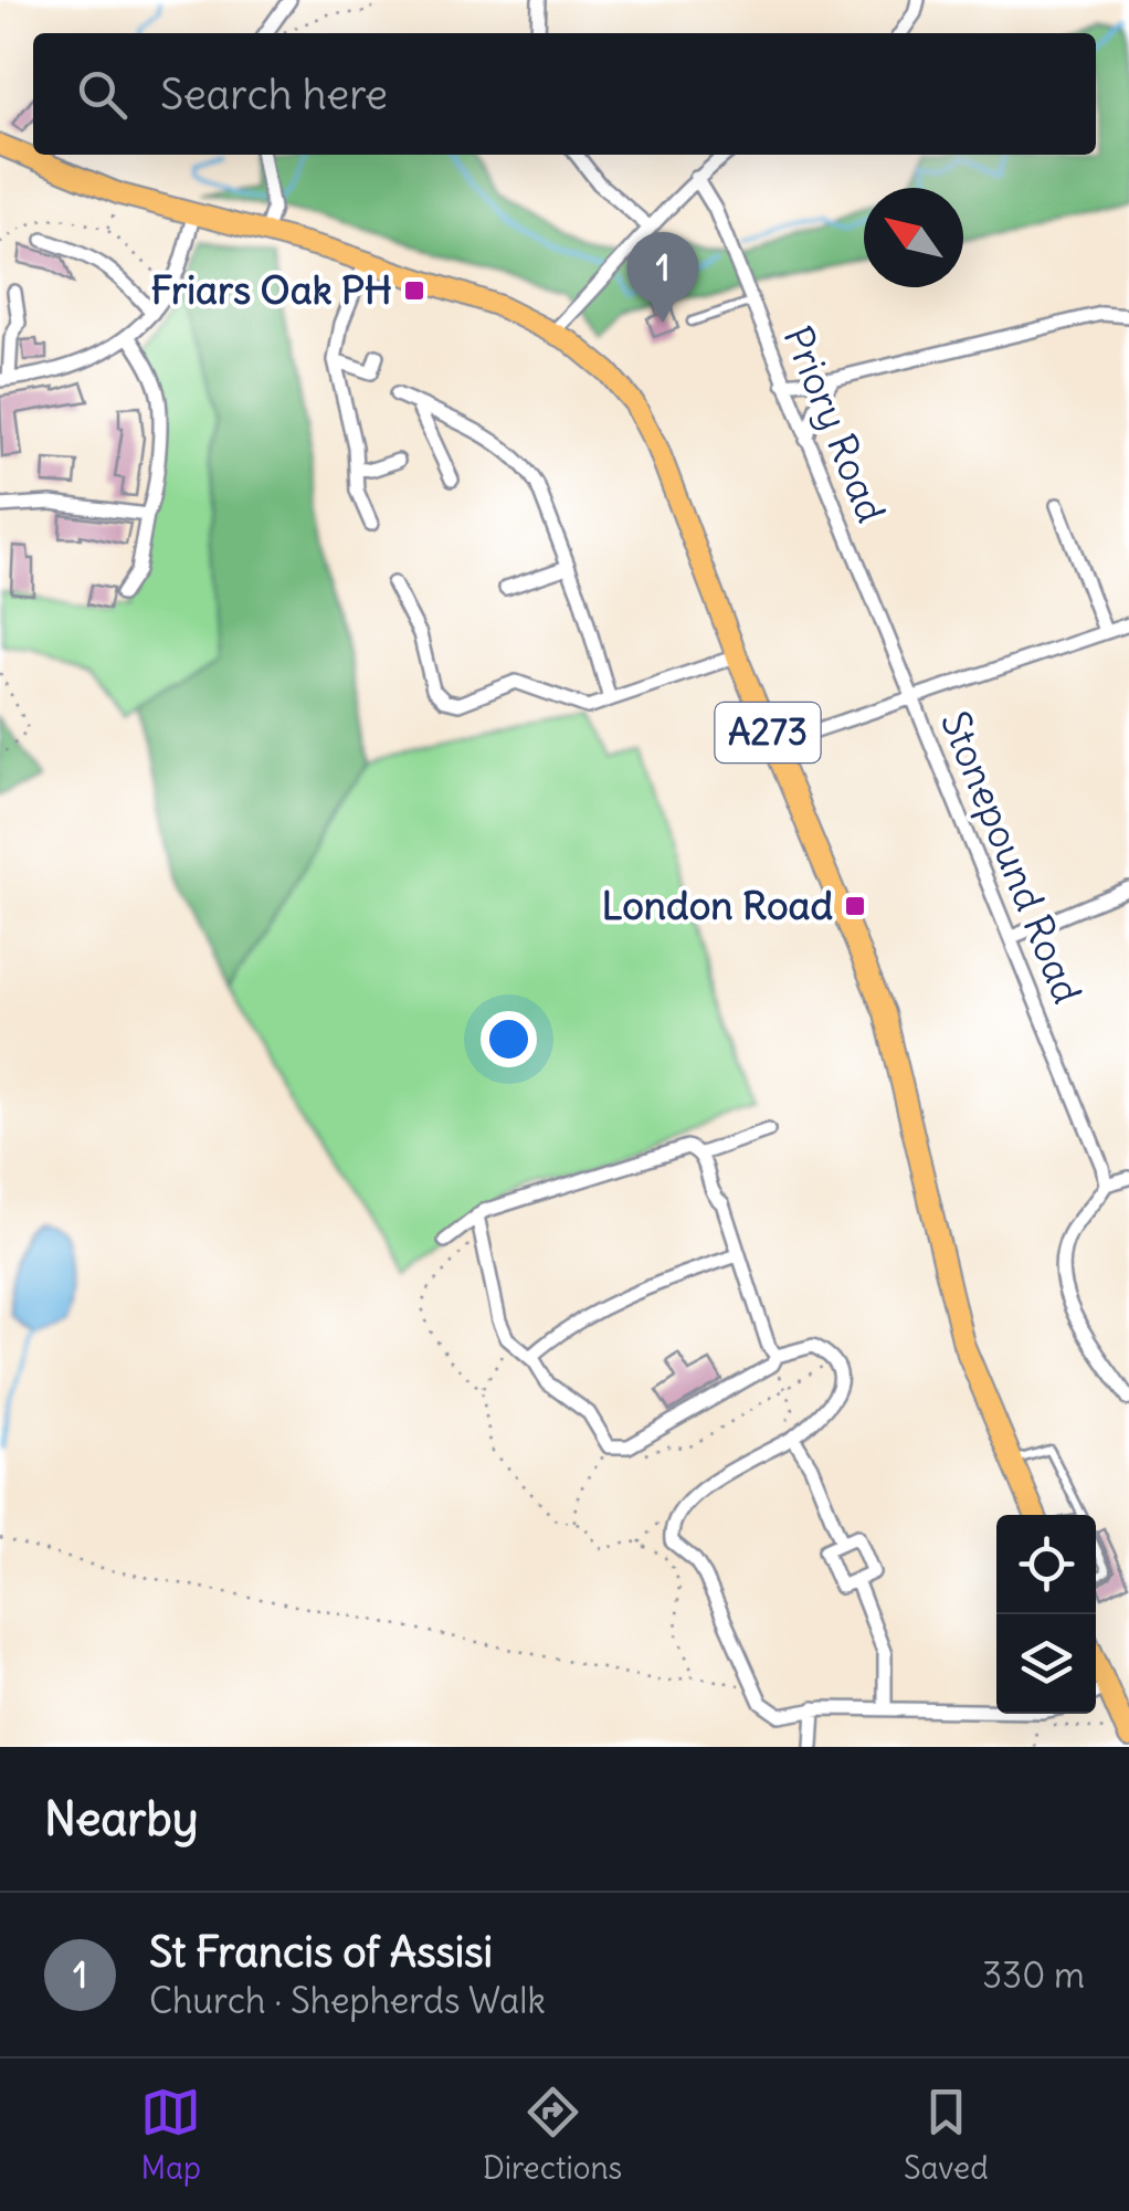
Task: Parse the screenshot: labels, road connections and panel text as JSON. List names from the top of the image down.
{
  "streets": {
    "main road": ["A273"],
    "street": ["Priory Road", "Stonepound Road"]
  },
  "crossings": [
    ["Priory Road", "Stonepound Road"]
  ],
  "places": {
    "transit": ["Friars Oak PH", "London Road"]
  },
  "north": "top left",
  "page": {
    "search": "Search here",
    "pins": "1",
    "heading": "Nearby",
    "list": [
      {
        "mark": "1",
        "name": "St Francis of Assisi",
        "note": "Church · Shepherds Walk",
        "value": "330 m"
      }
    ],
    "nav": ["Map", "Directions", "Saved"]
  }
}
